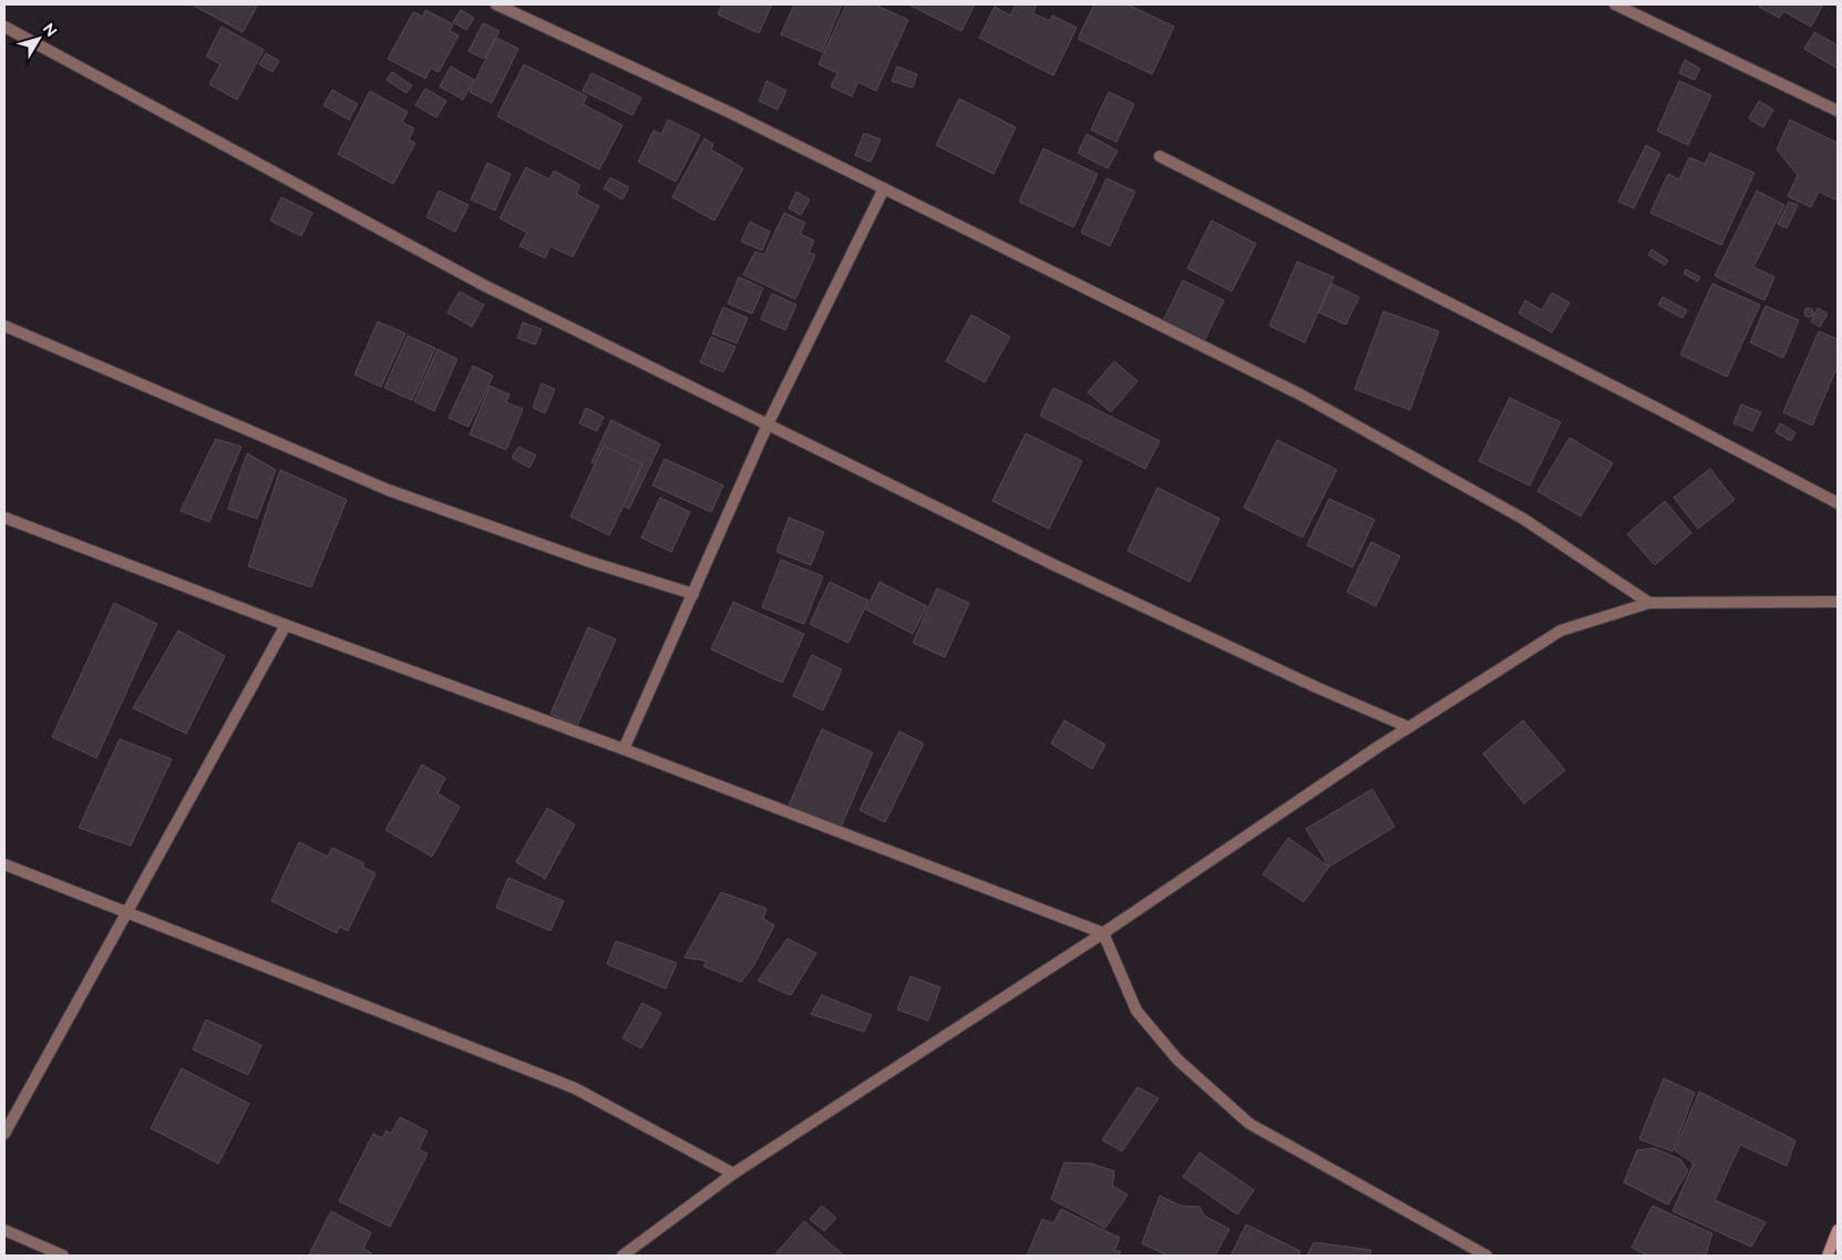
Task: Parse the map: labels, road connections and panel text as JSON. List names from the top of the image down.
{
  "north": "top right"
}
